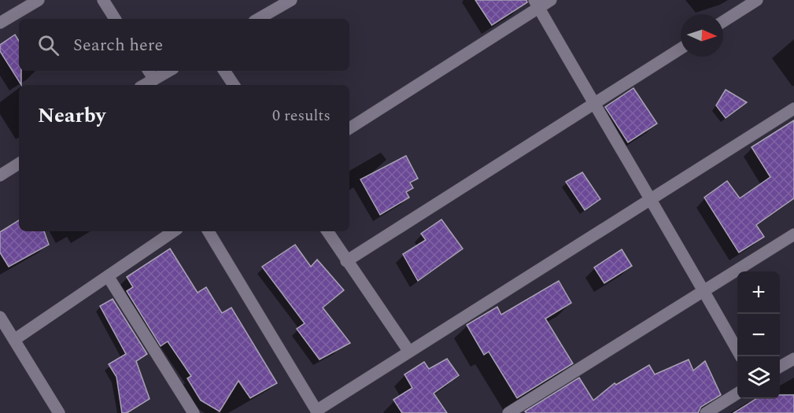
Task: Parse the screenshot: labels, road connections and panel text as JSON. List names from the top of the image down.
{
  "north": "right",
  "page": {
    "search": "Search here",
    "heading": ["Nearby", "0 results"],
    "map_buttons": ["+", "−"]
  }
}
